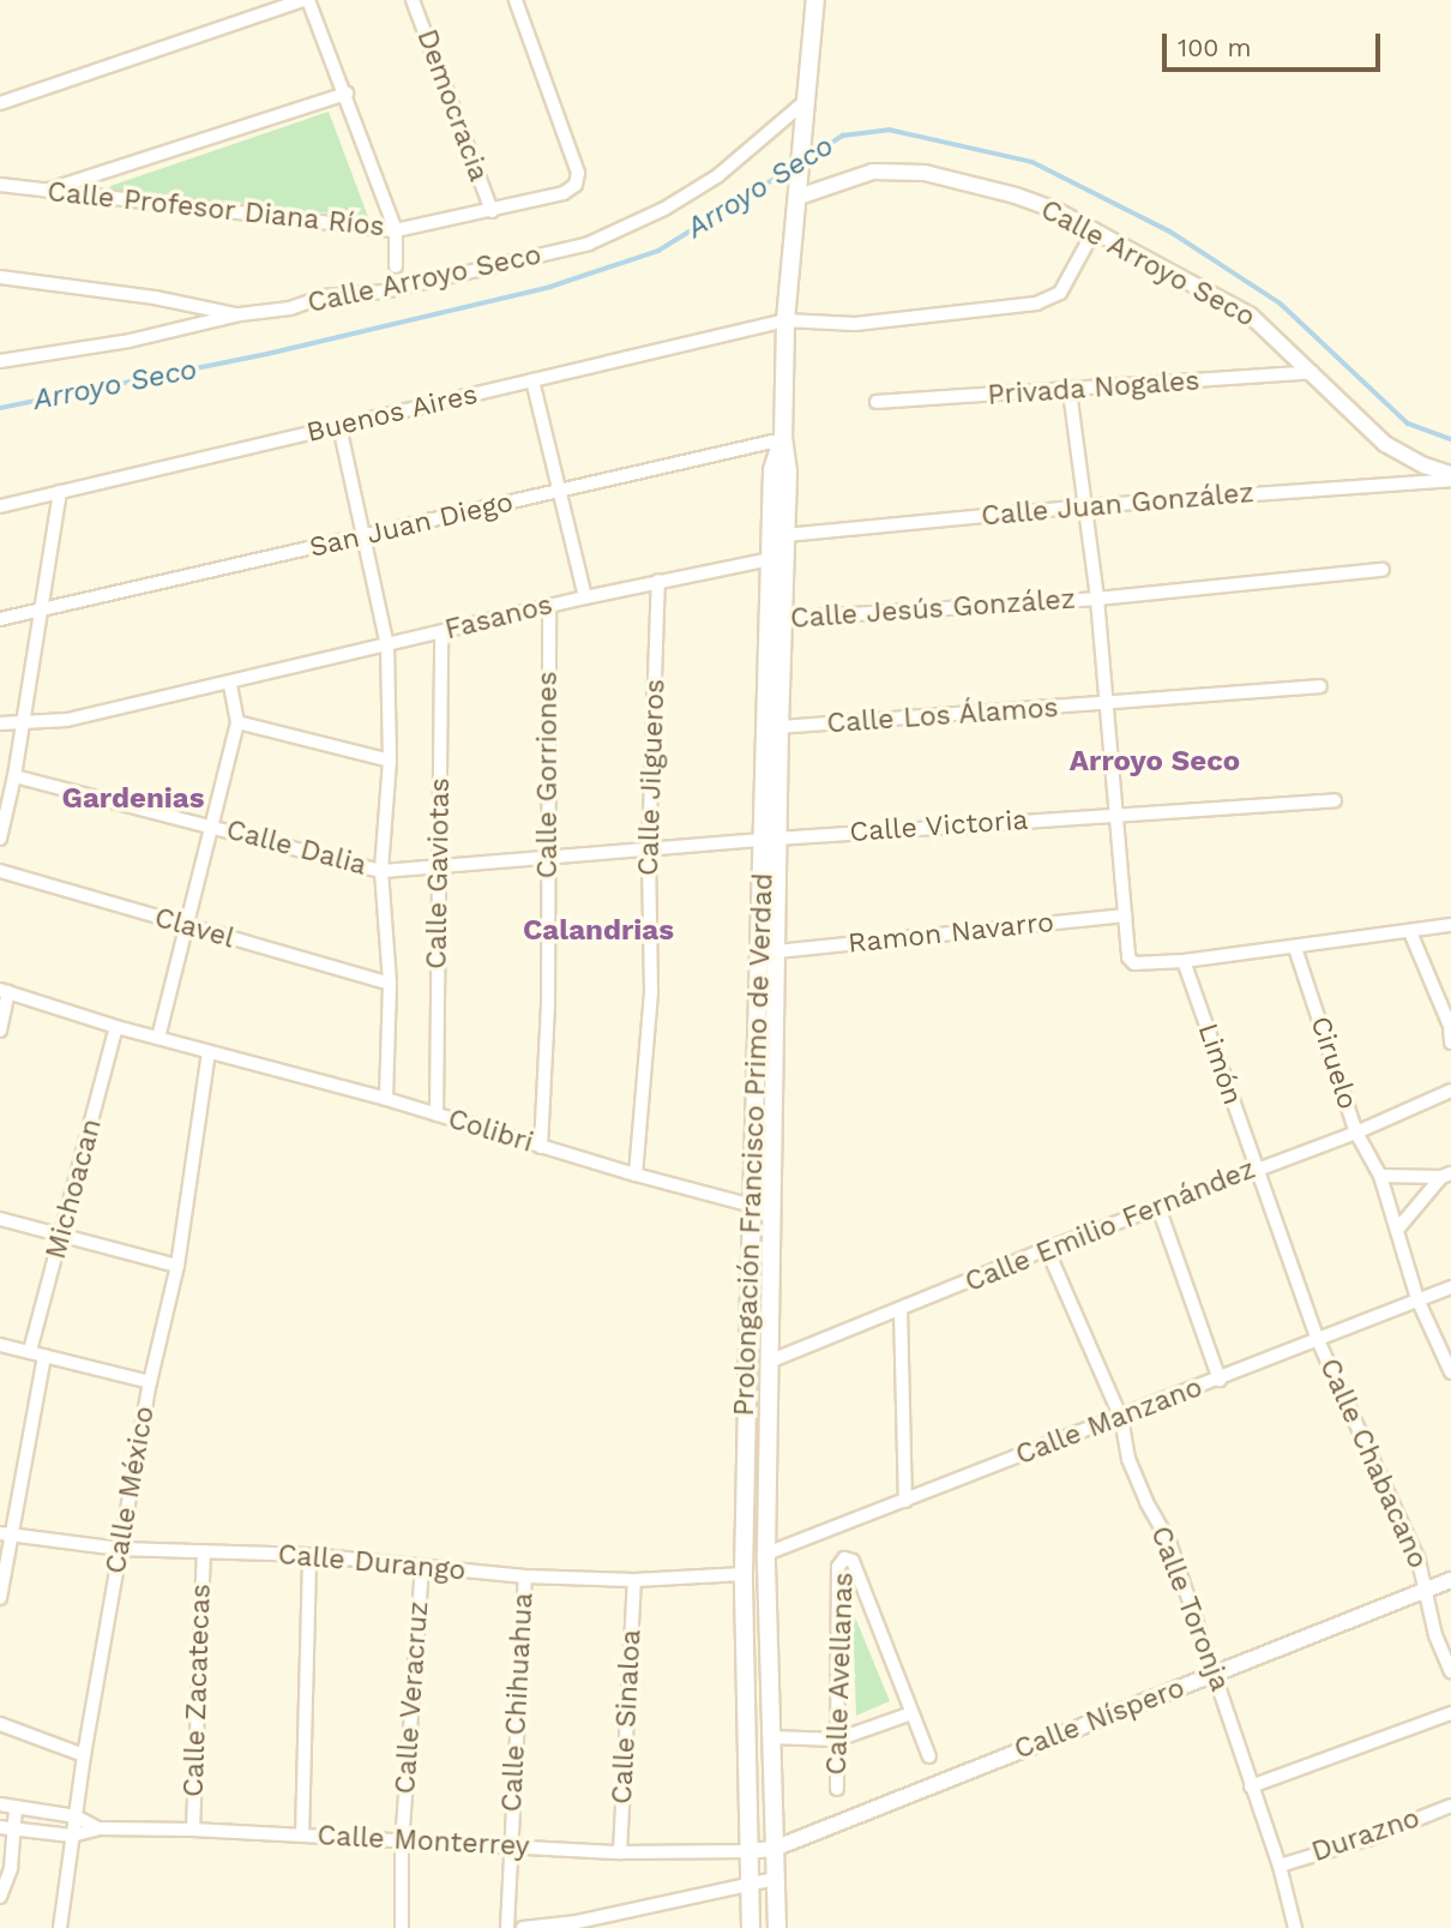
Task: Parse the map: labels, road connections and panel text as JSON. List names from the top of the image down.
{
  "streets": {
    "main road": ["Prolongación Francisco Primo de Verdad"],
    "street": [
      "Democracia",
      "Calle Profesor Diana Ríos",
      "Calle Arroyo Seco",
      "Privada Nogales",
      "Buenos Aires",
      "Calle Juan González",
      "San Juan Diego",
      "Calle Jesús González",
      "Fasanos",
      "Calle Los Álamos",
      "Calle Gorriones",
      "Calle Jilgueros",
      "Calle Victoria",
      "Calle Dalia",
      "Calle Gaviotas",
      "Clavel",
      "Ramon Navarro",
      "Ciruelo",
      "Limón",
      "Colibri",
      "Michoacan",
      "Calle Emilio Fernández",
      "Calle Manzano",
      "Calle Chabacano",
      "Calle México",
      "Calle Durango",
      "Calle Toronja",
      "Calle Avellanas",
      "Calle Zacatecas",
      "Calle Veracruz",
      "Calle Chihuahua",
      "Calle Sinaloa",
      "Calle Níspero",
      "Durazno",
      "Calle Monterrey"
    ]
  },
  "crossings": [
    ["Democracia", "Calle Profesor Diana Ríos"],
    ["Calle Arroyo Seco", "Privada Nogales"],
    ["Calle Arroyo Seco", "Buenos Aires"],
    ["Calle Arroyo Seco", "Prolongación Francisco Primo de Verdad"],
    ["Buenos Aires", "Prolongación Francisco Primo de Verdad"],
    ["Calle Juan González", "Prolongación Francisco Primo de Verdad"],
    ["San Juan Diego", "Prolongación Francisco Primo de Verdad"],
    ["Calle Jesús González", "Prolongación Francisco Primo de Verdad"],
    ["Fasanos", "Calle Gorriones"],
    ["Fasanos", "Calle Jilgueros"],
    ["Fasanos", "Calle Gaviotas"],
    ["Fasanos", "Prolongación Francisco Primo de Verdad"],
    ["Calle Los Álamos", "Prolongación Francisco Primo de Verdad"],
    ["Calle Gorriones", "Calle Victoria"],
    ["Calle Gorriones", "Calle Dalia"],
    ["Calle Gorriones", "Colibri"],
    ["Calle Jilgueros", "Calle Victoria"],
    ["Calle Jilgueros", "Colibri"],
    ["Calle Victoria", "Calle Dalia"],
    ["Calle Victoria", "Prolongación Francisco Primo de Verdad"],
    ["Calle Dalia", "Calle Gaviotas"],
    ["Calle Gaviotas", "Colibri"],
    ["Ramon Navarro", "Prolongación Francisco Primo de Verdad"],
    ["Ciruelo", "Calle Emilio Fernández"],
    ["Ciruelo", "Calle Manzano"],
    ["Limón", "Calle Emilio Fernández"],
    ["Limón", "Calle Manzano"],
    ["Limón", "Calle Chabacano"],
    ["Colibri", "Prolongación Francisco Primo de Verdad"],
    ["Colibri", "Michoacan"],
    ["Colibri", "Calle México"],
    ["Prolongación Francisco Primo de Verdad", "Calle Emilio Fernández"],
    ["Prolongación Francisco Primo de Verdad", "Calle Manzano"],
    ["Prolongación Francisco Primo de Verdad", "Calle Durango"],
    ["Prolongación Francisco Primo de Verdad", "Calle Níspero"],
    ["Prolongación Francisco Primo de Verdad", "Calle Monterrey"],
    ["Calle Emilio Fernández", "Calle Toronja"],
    ["Calle Manzano", "Calle Chabacano"],
    ["Calle Manzano", "Calle Toronja"],
    ["Calle Chabacano", "Calle Níspero"],
    ["Calle México", "Calle Durango"],
    ["Calle México", "Calle Monterrey"],
    ["Calle Durango", "Calle Zacatecas"],
    ["Calle Durango", "Calle Veracruz"],
    ["Calle Durango", "Calle Chihuahua"],
    ["Calle Durango", "Calle Sinaloa"],
    ["Calle Toronja", "Calle Níspero"],
    ["Calle Toronja", "Durazno"],
    ["Calle Zacatecas", "Calle Monterrey"],
    ["Calle Veracruz", "Calle Monterrey"],
    ["Calle Chihuahua", "Calle Monterrey"],
    ["Calle Sinaloa", "Calle Monterrey"],
    ["Calle Níspero", "Calle Monterrey"]
  ],
  "districts": ["Arroyo Seco", "Gardenias", "Calandrias"],
  "water": ["Arroyo Seco"],
  "scale_bar": "100 m"
}
